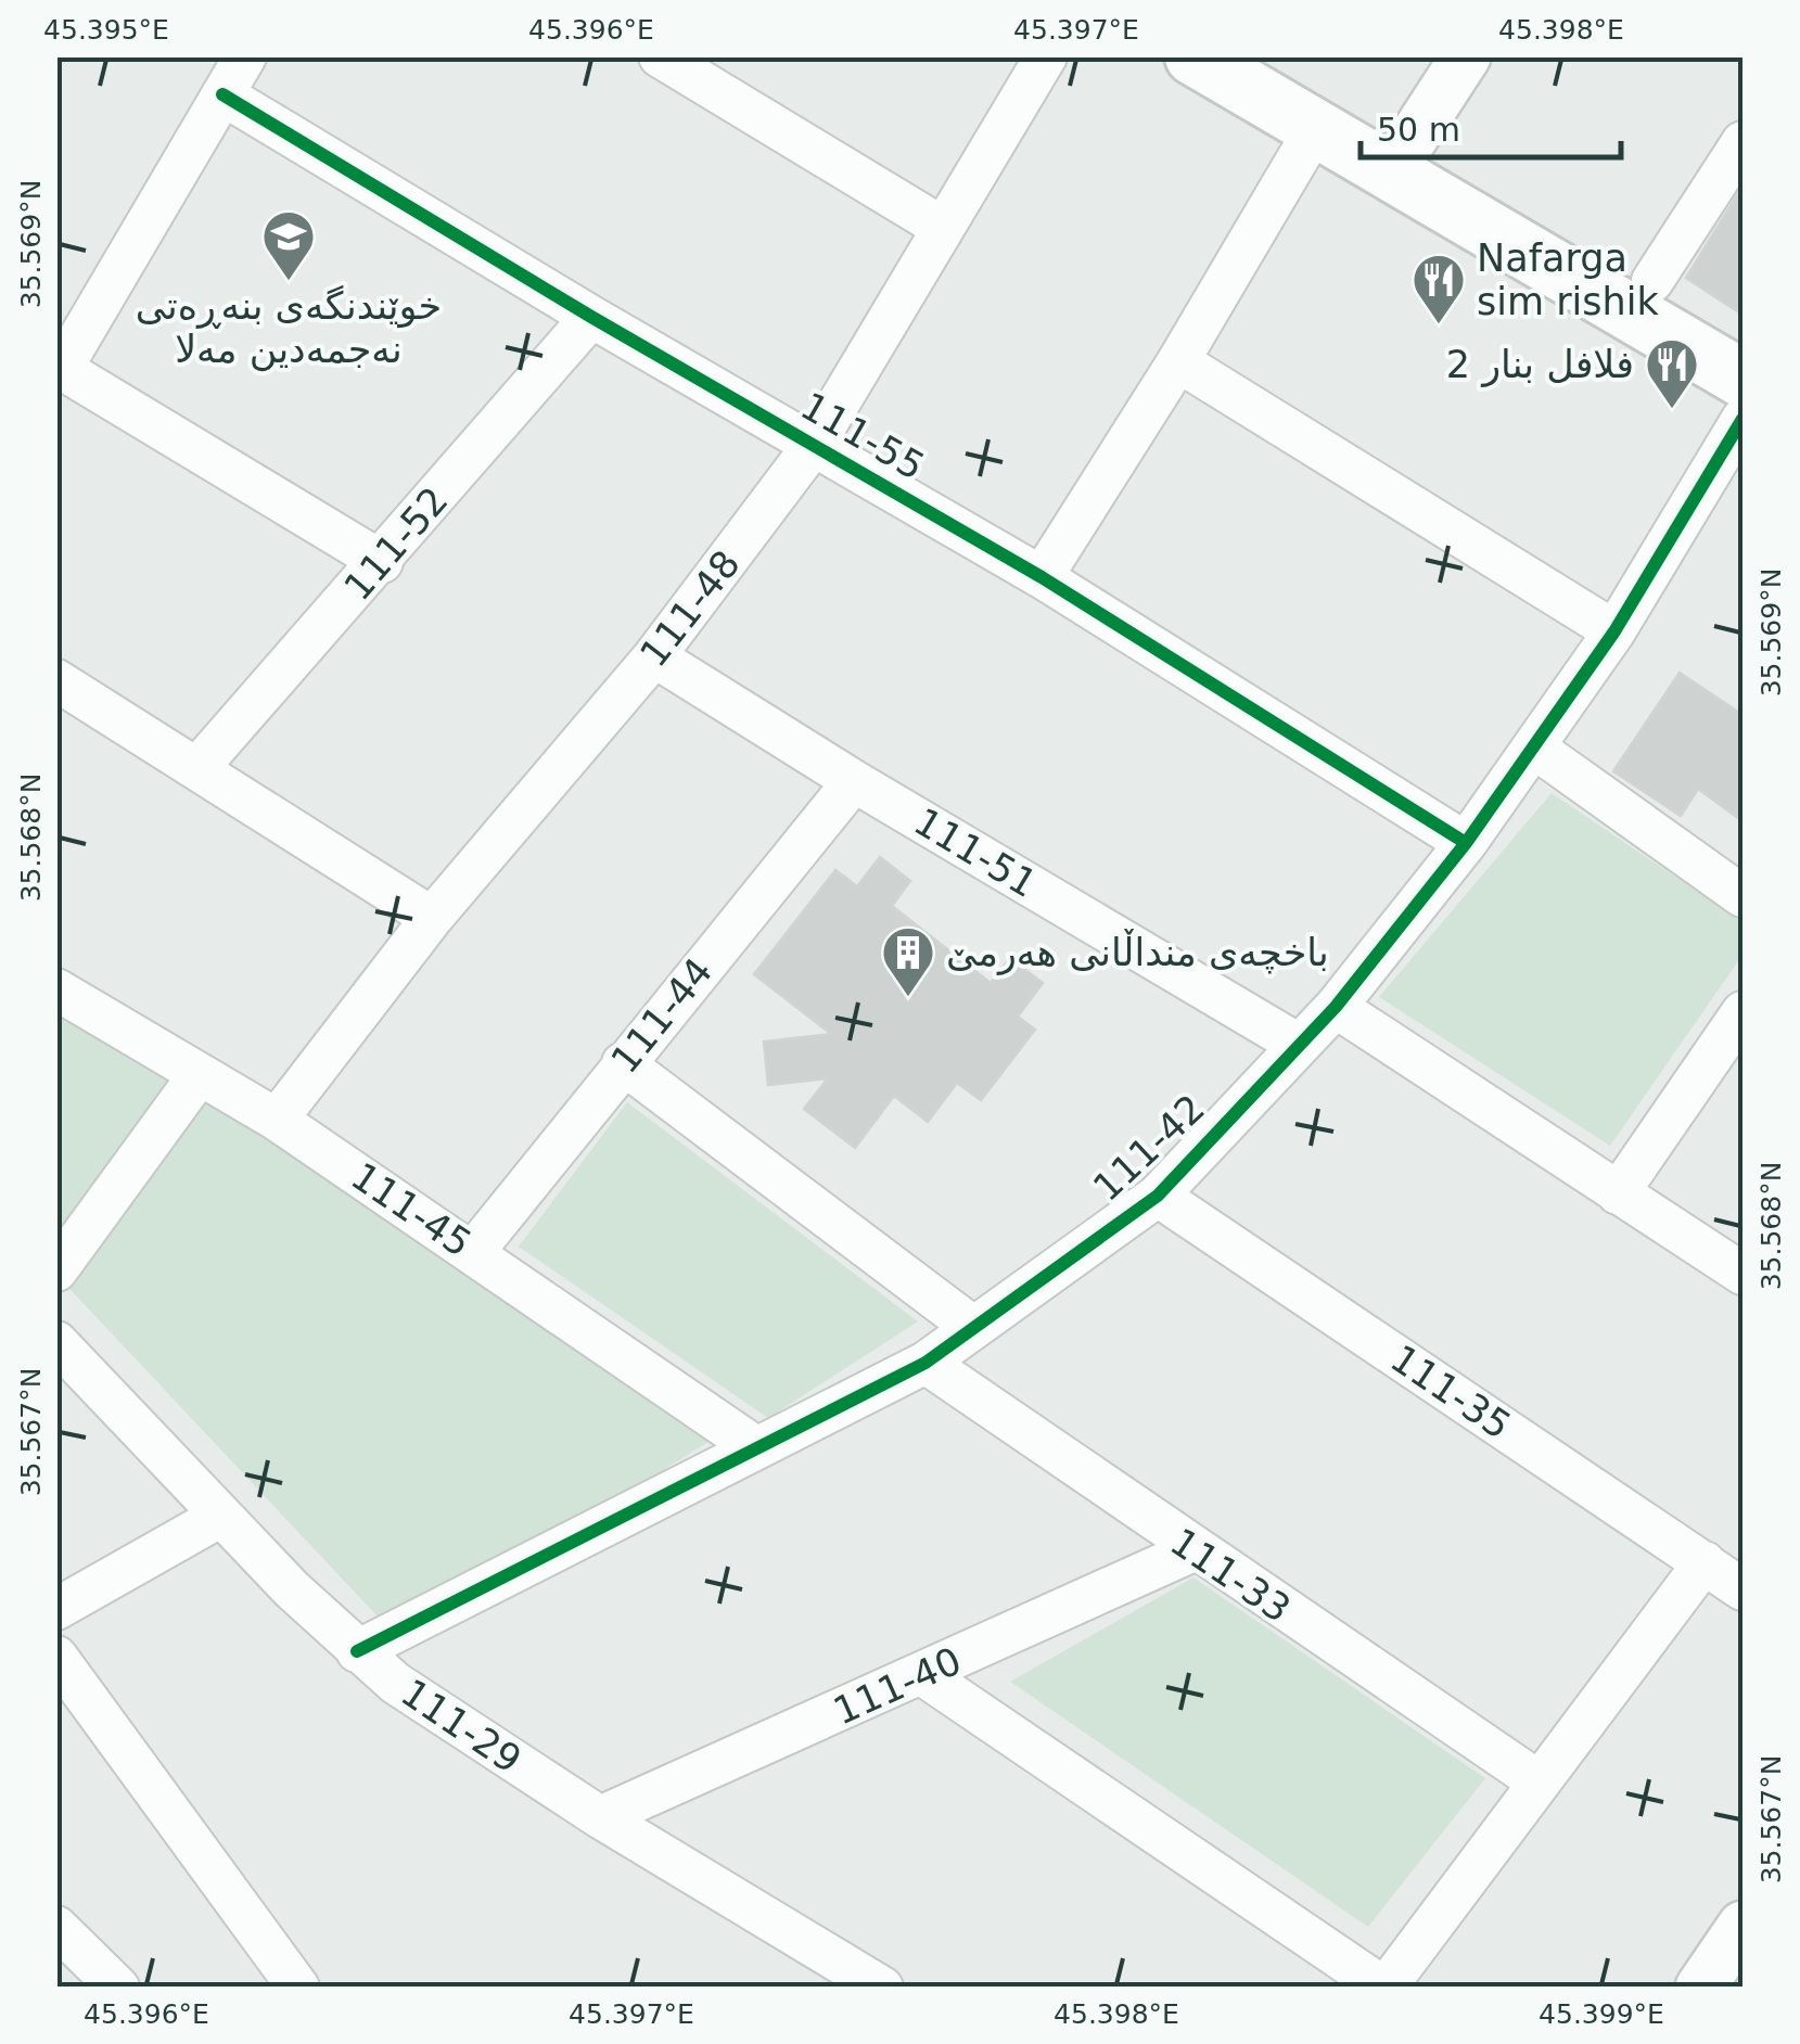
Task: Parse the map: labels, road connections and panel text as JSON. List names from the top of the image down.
{
  "streets": {
    "street": [
      "111-55",
      "111-52",
      "111-48",
      "111-51",
      "111-44",
      "111-42",
      "111-45",
      "111-35",
      "111-33",
      "111-40",
      "111-29"
    ]
  },
  "crossings": [
    ["111-55", "111-52"],
    ["111-55", "111-48"],
    ["111-55", "111-42"],
    ["111-48", "111-51"],
    ["111-48", "111-45"],
    ["111-51", "111-44"],
    ["111-51", "111-42"],
    ["111-44", "111-45"],
    ["111-42", "111-45"],
    ["111-42", "111-35"],
    ["111-42", "111-33"],
    ["111-42", "111-29"],
    ["111-33", "111-40"],
    ["111-40", "111-29"]
  ],
  "places": {
    "school or university": ["خوێندنگەی بنەڕەتی نەجمەدین مەلا"],
    "restaurant": ["Nafarga sim rishik", "فلافل بنار 2"],
    "building": ["باخچەی منداڵانی هەرمێ"]
  },
  "scale_bar": "50 m",
  "coordinates": [
    "45.395°E",
    "45.396°E",
    "45.397°E",
    "45.398°E",
    "35.569°N",
    "35.568°N",
    "35.567°N",
    "45.399°E"
  ]
}
